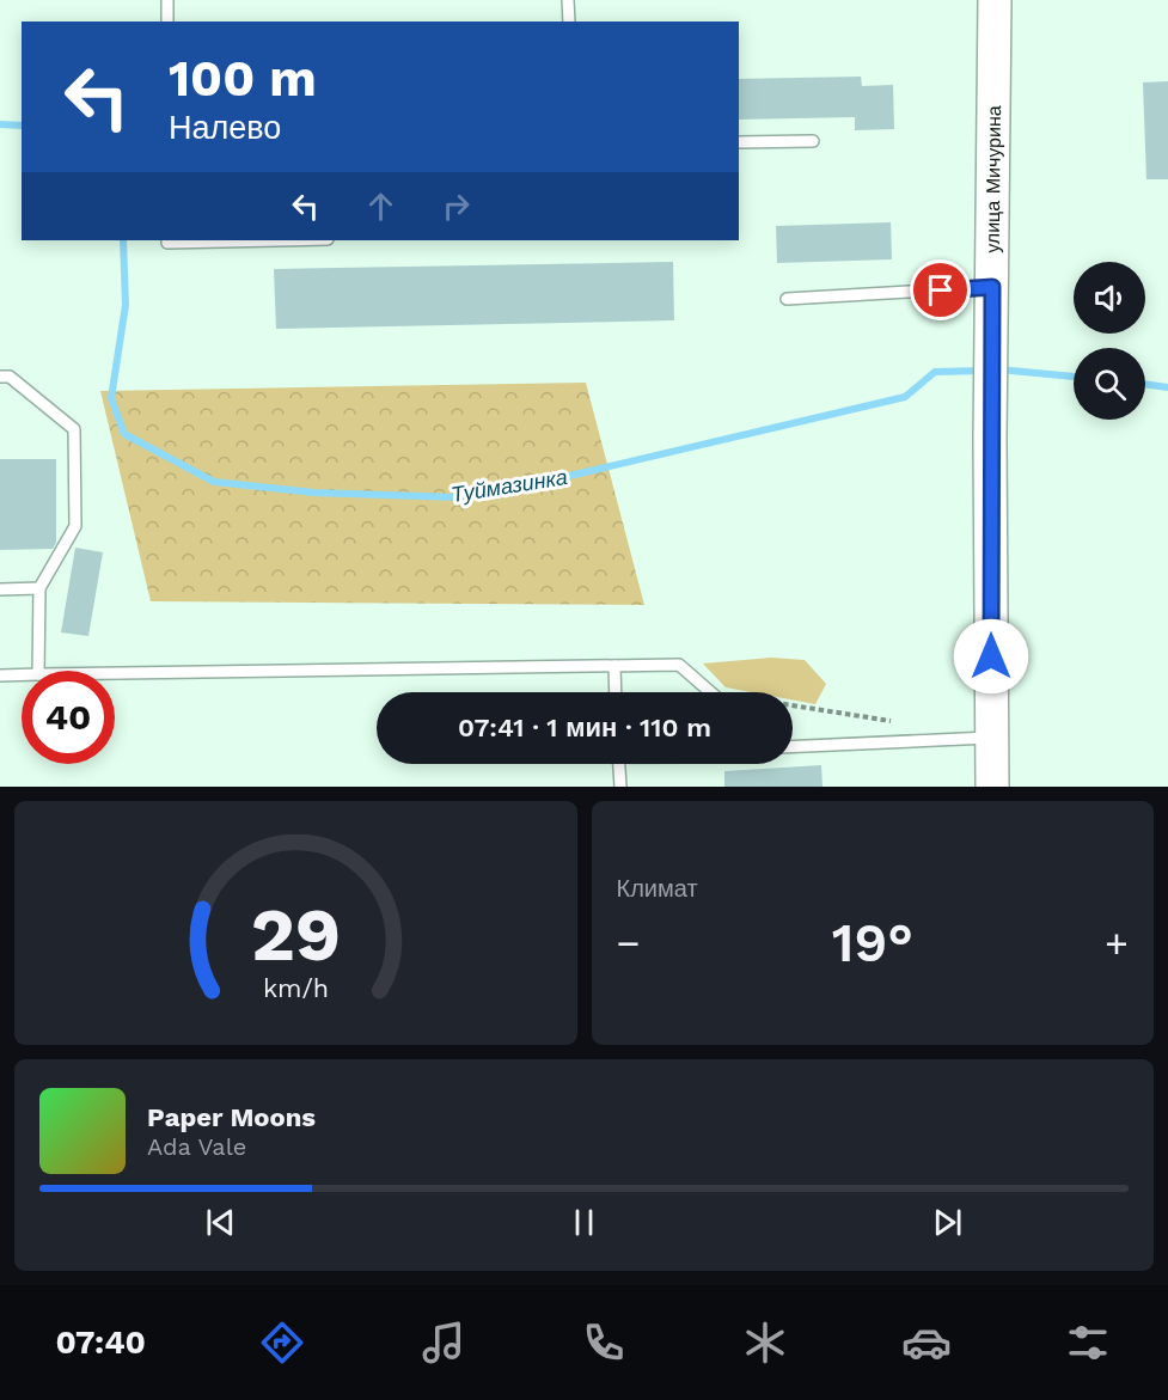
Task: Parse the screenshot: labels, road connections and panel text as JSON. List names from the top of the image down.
{
  "streets": {
    "street": ["улица Мичурина"]
  },
  "water": ["Туймазинка"],
  "page": {
    "turn": ["100 m", "Налево"],
    "limit": "40",
    "trip": "07:41 · 1 мин · 110 m",
    "tile": "Климат",
    "heat": ["−", "19°", "+"],
    "song": ["Paper Moons", "Ada Vale"],
    "tabs": "07:40",
    "gauge": ["29", "km/h"]
  }
}
